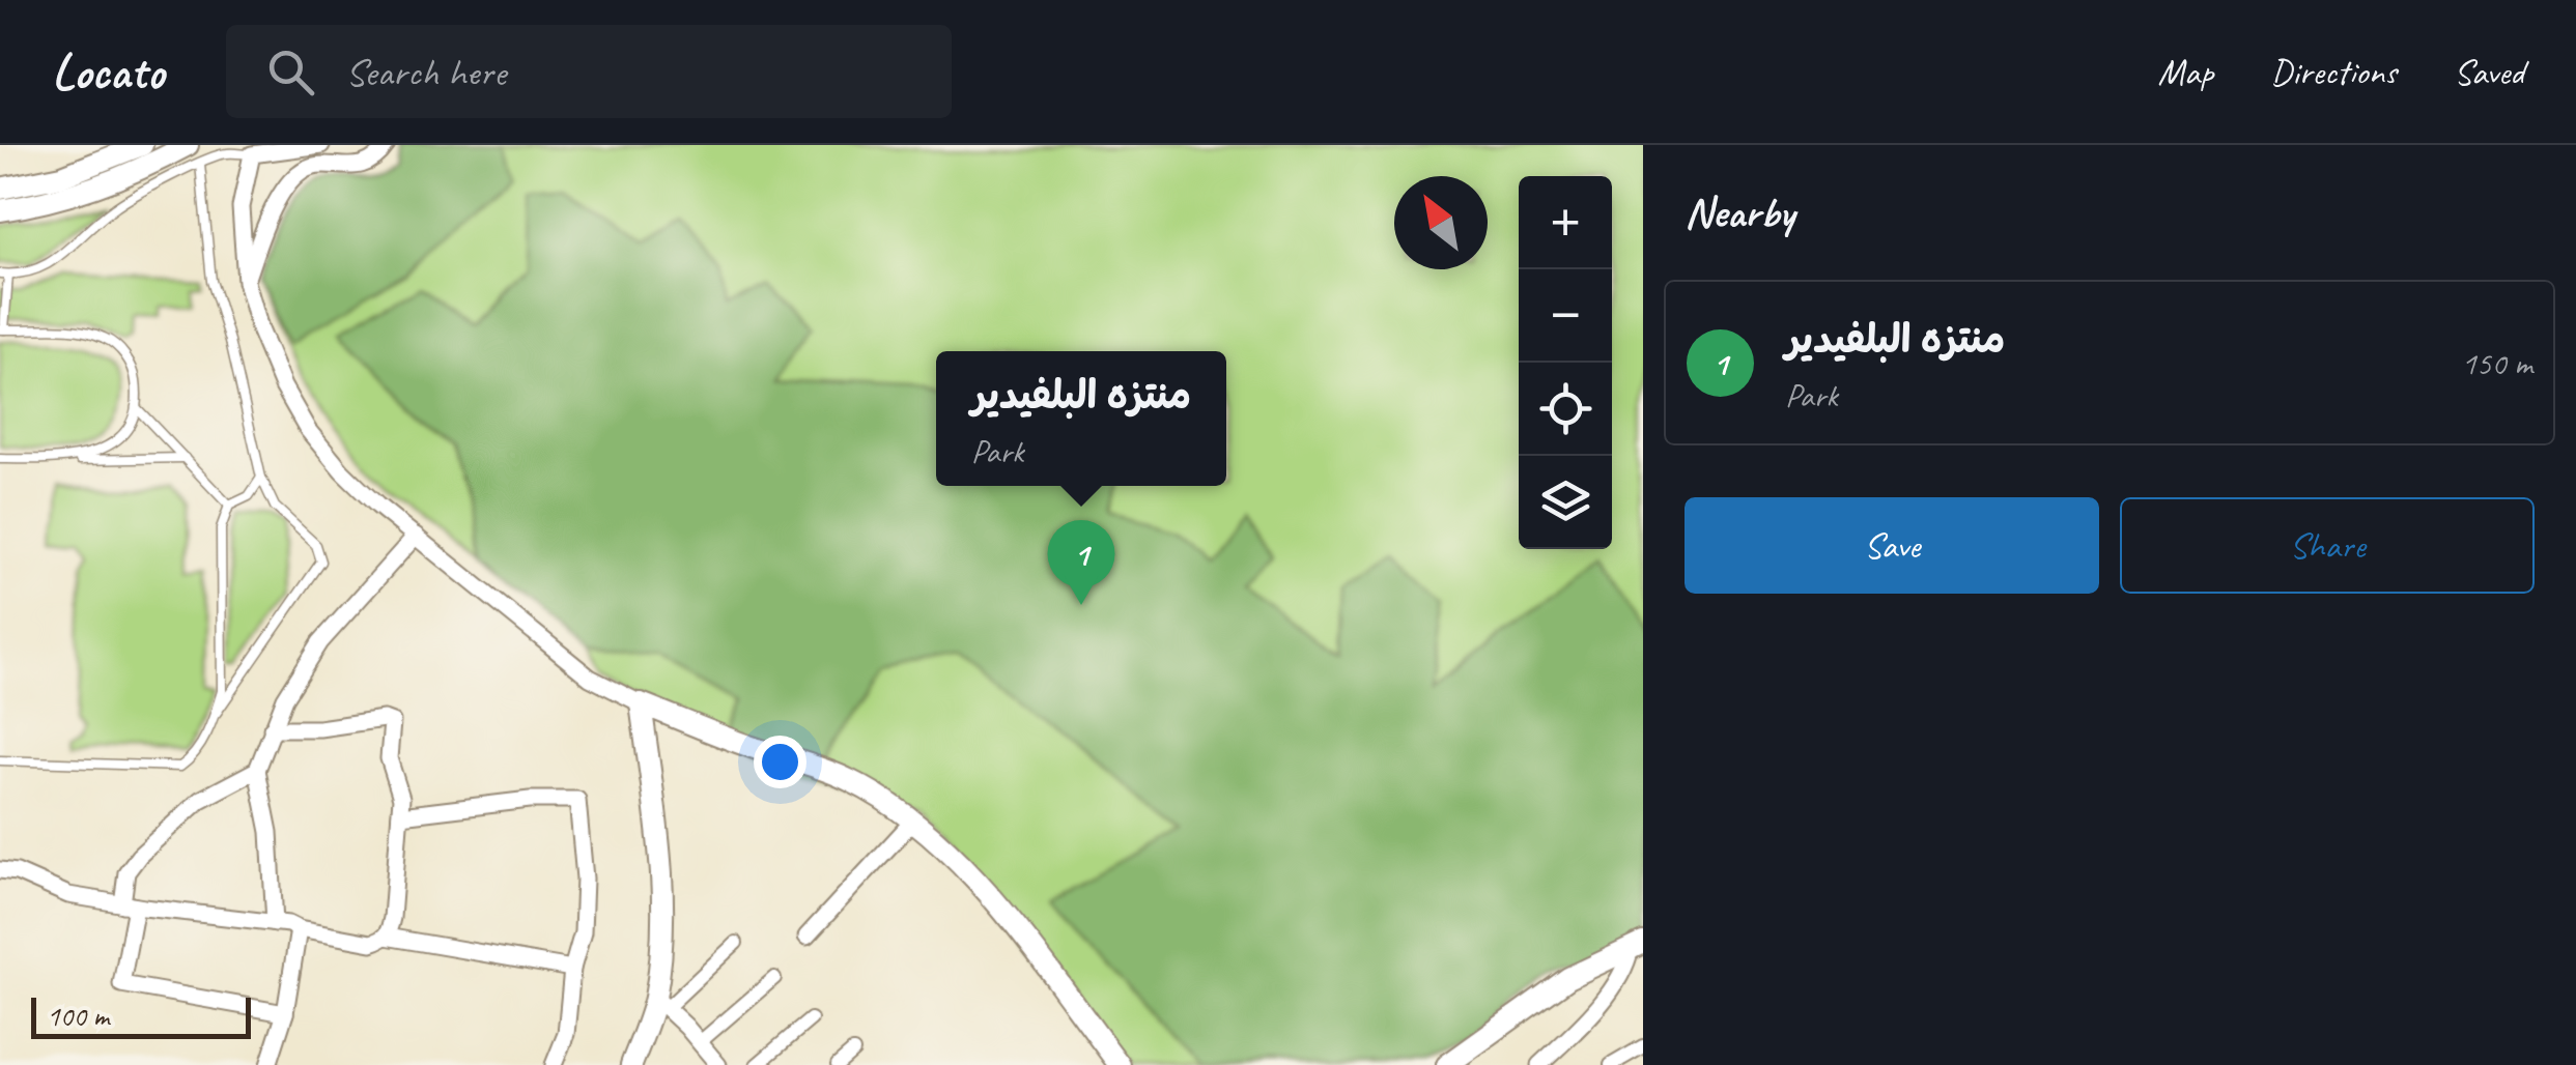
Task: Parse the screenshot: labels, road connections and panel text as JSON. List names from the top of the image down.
{
  "scale_bar": "100 m",
  "north": "top left",
  "page": {
    "header": "Locato",
    "search": "Search here",
    "nav": ["Map", "Directions", "Saved"],
    "heading": "Nearby",
    "map_buttons": ["+", "−"],
    "list": [
      {
        "mark": "1",
        "name": "منتزه البلفيدير",
        "note": "Park",
        "value": "150 m"
      }
    ],
    "popup": ["منتزه البلفيدير", "Park"],
    "buttons": ["Save", "Share"],
    "pins": "1",
    "scale": "100 m"
  }
}
